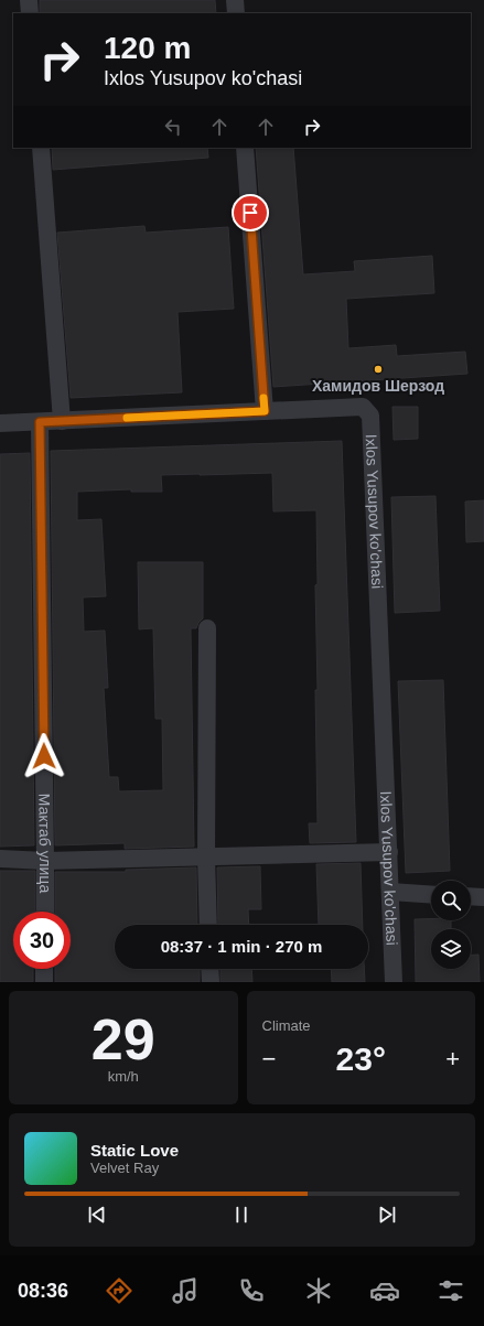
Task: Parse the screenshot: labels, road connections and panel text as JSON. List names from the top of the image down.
{
  "streets": {
    "street": ["Ixlos Yusupov ko'chasi", "Мактаб улица"]
  },
  "crossings": [
    ["Ixlos Yusupov ko'chasi", "Мактаб улица"]
  ],
  "places": ["Хамидов Шерзод"],
  "page": {
    "turn": ["120 m", "Ixlos Yusupov ko'chasi"],
    "limit": "30",
    "trip": "08:37 · 1 min · 270 m",
    "tile": [
      ["29", "km/h"],
      "Climate"
    ],
    "heat": ["−", "23°", "+"],
    "song": ["Static Love", "Velvet Ray"],
    "tabs": "08:36"
  }
}
